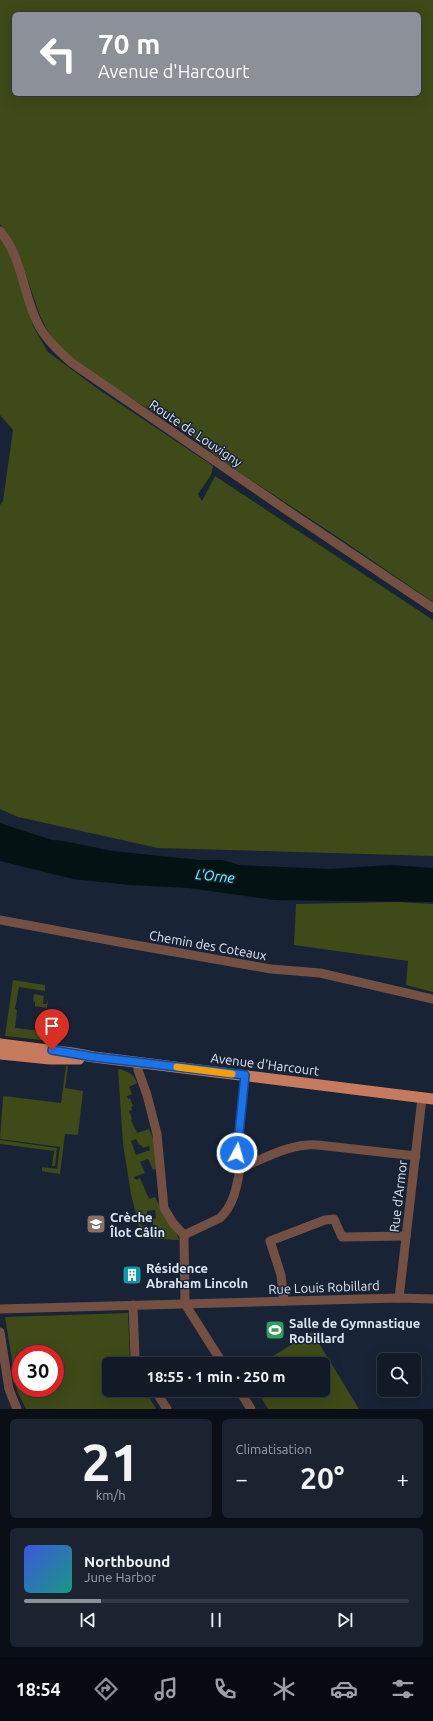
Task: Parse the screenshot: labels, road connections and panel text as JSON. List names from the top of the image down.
{
  "streets": {
    "main road": ["Avenue d'Harcourt"],
    "street": [
      "Route de Louvigny",
      "Chemin des Coteaux",
      "Rue d'Armor",
      "Rue Louis Robillard"
    ]
  },
  "crossings": [
    ["Avenue d'Harcourt", "Rue d'Armor"],
    ["Rue d'Armor", "Rue Louis Robillard"]
  ],
  "water": ["L'Orne"],
  "places": {
    "school or university": ["Crèche Îlot Câlin"],
    "building": ["Résidence Abraham Lincoln"],
    "sports": ["Salle de Gymnastique Robillard"]
  },
  "page": {
    "turn": ["70 m", "Avenue d'Harcourt"],
    "limit": "30",
    "trip": "18:55 · 1 min · 250 m",
    "tile": [
      ["21", "km/h"],
      "Climatisation"
    ],
    "heat": ["−", "20°", "+"],
    "song": ["Northbound", "June Harbor"],
    "tabs": "18:54"
  }
}
